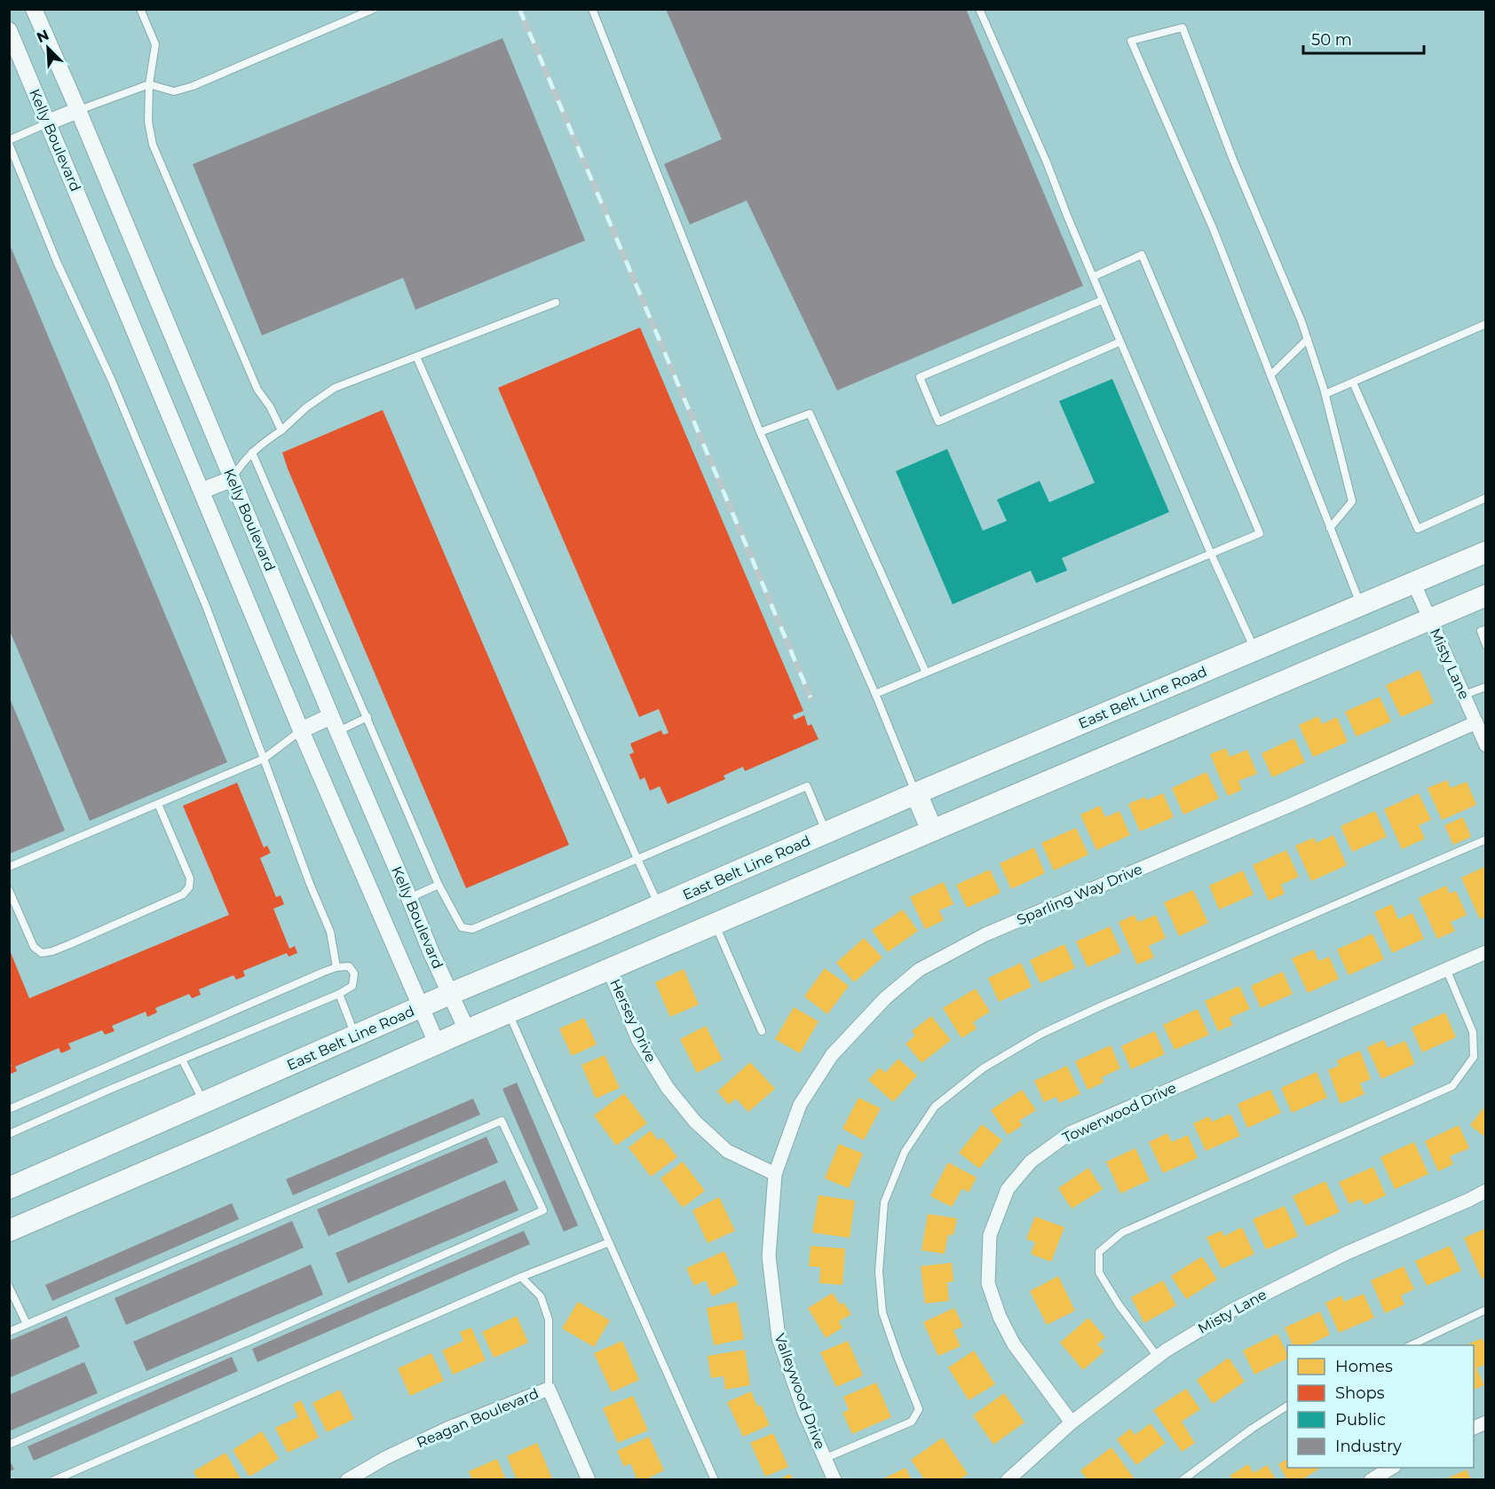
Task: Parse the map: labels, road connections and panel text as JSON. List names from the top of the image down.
{
  "streets": {
    "main road": ["East Belt Line Road"],
    "street": [
      "Kelly Boulevard",
      "Misty Lane",
      "Sparling Way Drive",
      "Hersey Drive",
      "Towerwood Drive",
      "Valleywood Drive",
      "Reagan Boulevard"
    ]
  },
  "crossings": [
    ["Kelly Boulevard", "East Belt Line Road"],
    ["Misty Lane", "East Belt Line Road"],
    ["Misty Lane", "Sparling Way Drive"],
    ["Misty Lane", "Towerwood Drive"],
    ["Sparling Way Drive", "Hersey Drive"],
    ["Sparling Way Drive", "Valleywood Drive"],
    ["Hersey Drive", "Valleywood Drive"]
  ],
  "legend": [
    "Homes",
    "Shops",
    "Public",
    "Industry"
  ],
  "scale_bar": "50 m",
  "north": "top left"
}
